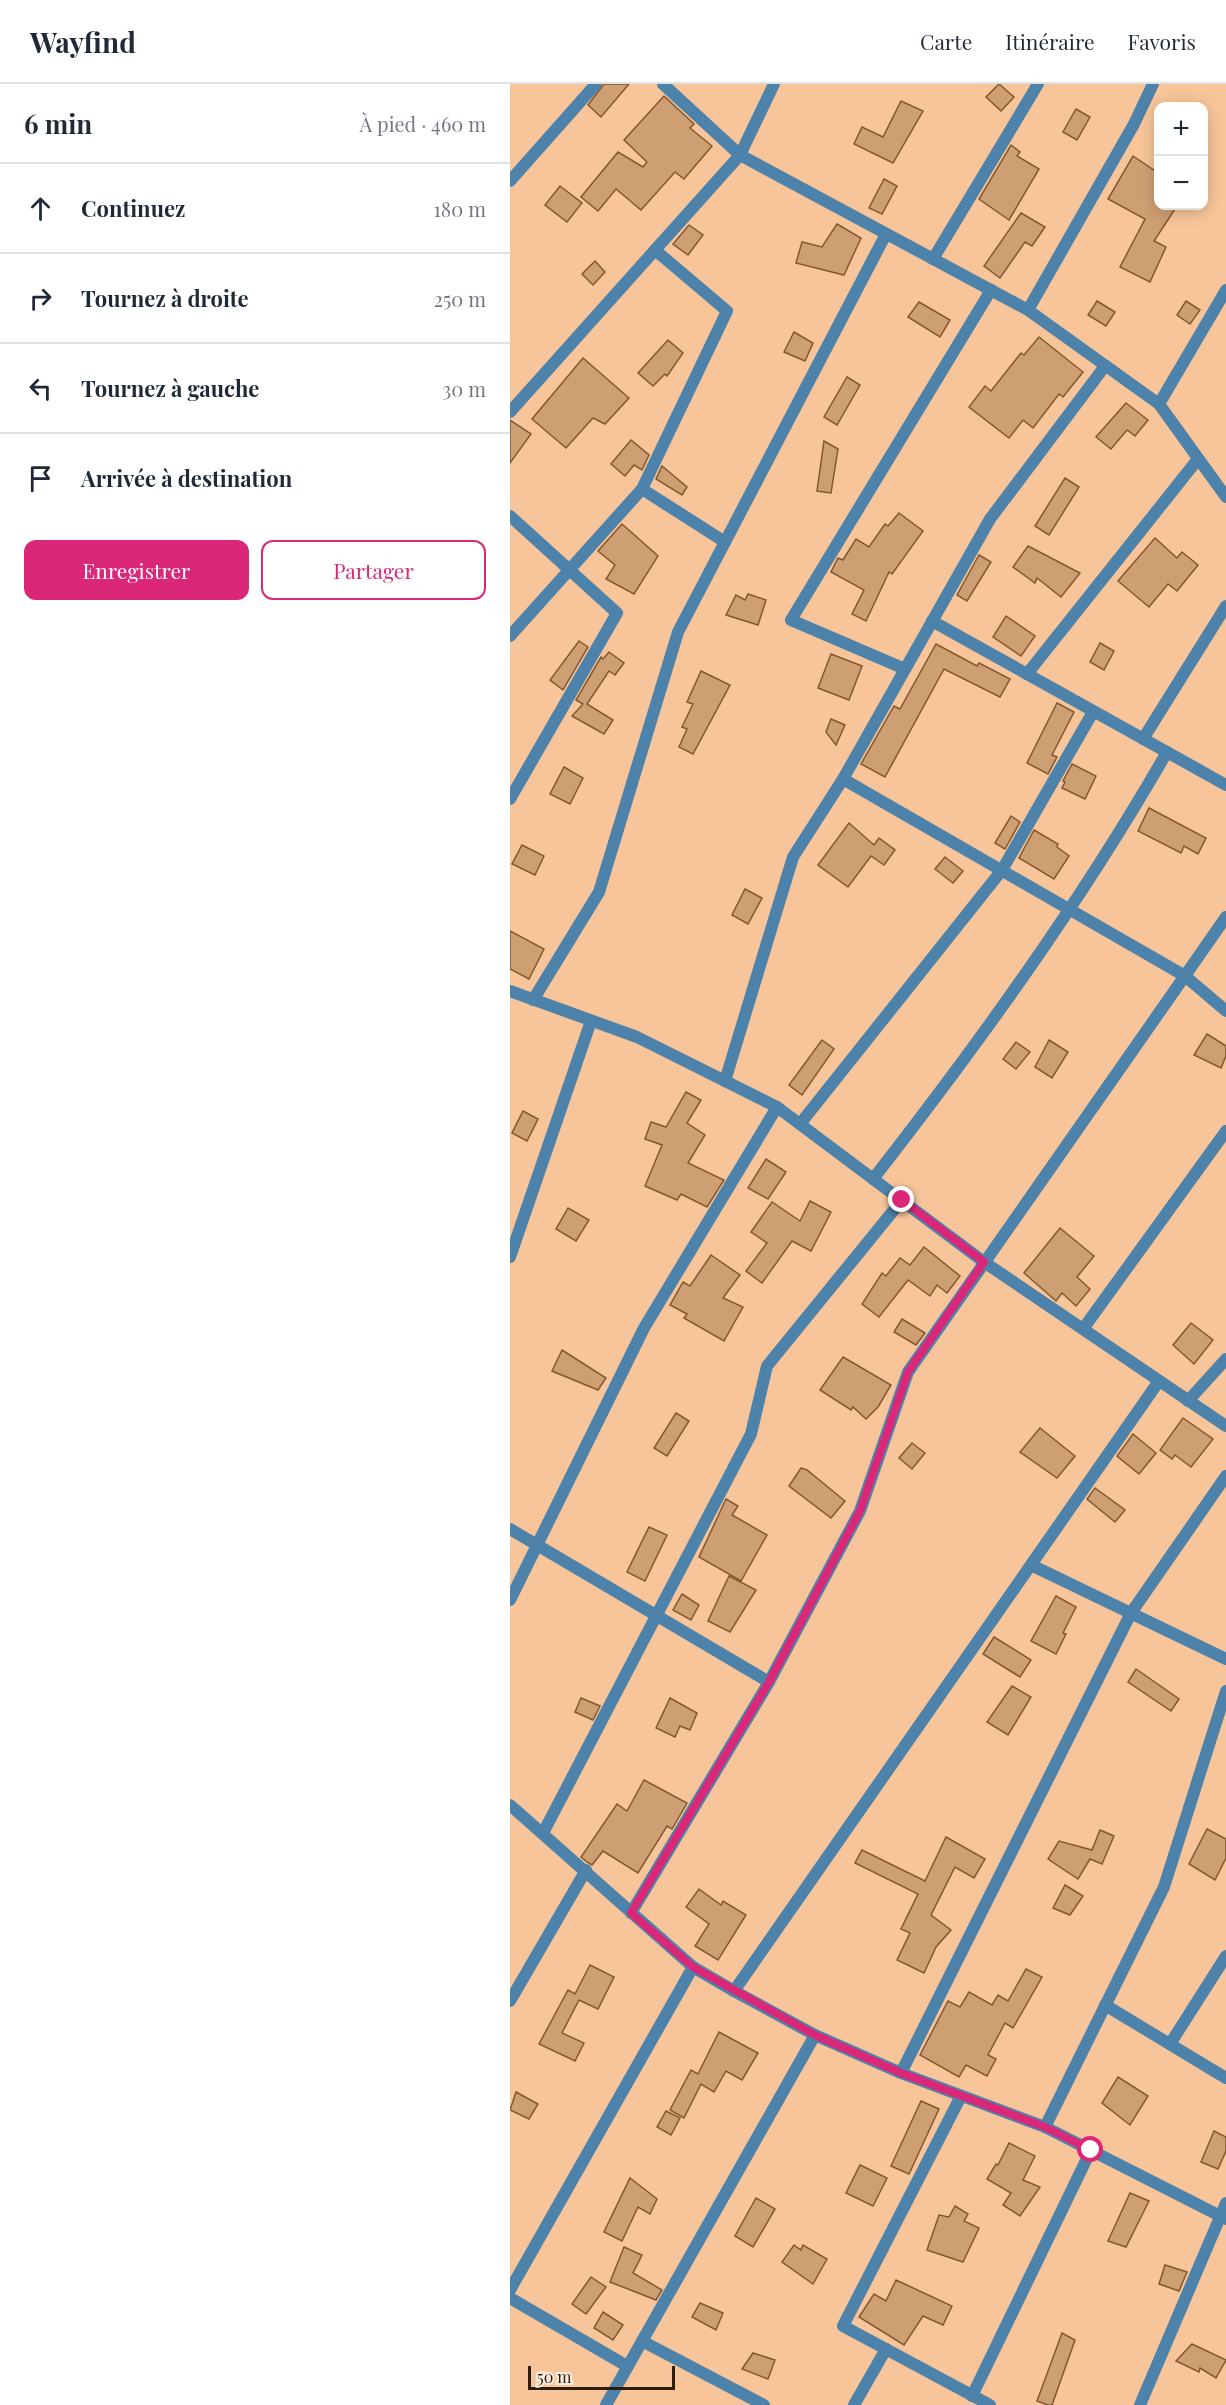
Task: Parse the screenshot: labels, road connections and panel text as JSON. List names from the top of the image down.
{
  "scale_bar": "50 m",
  "page": {
    "header": "Wayfind",
    "nav": ["Carte", "Itinéraire", "Favoris"],
    "heading": ["6 min", "À pied · 460 m"],
    "map_buttons": ["+", "−"],
    "list": [
      ["Continuez", "180 m"],
      ["Tournez à droite", "250 m"],
      ["Tournez à gauche", "30 m"],
      "Arrivée à destination"
    ],
    "buttons": ["Enregistrer", "Partager"],
    "scale": "50 m"
  }
}
